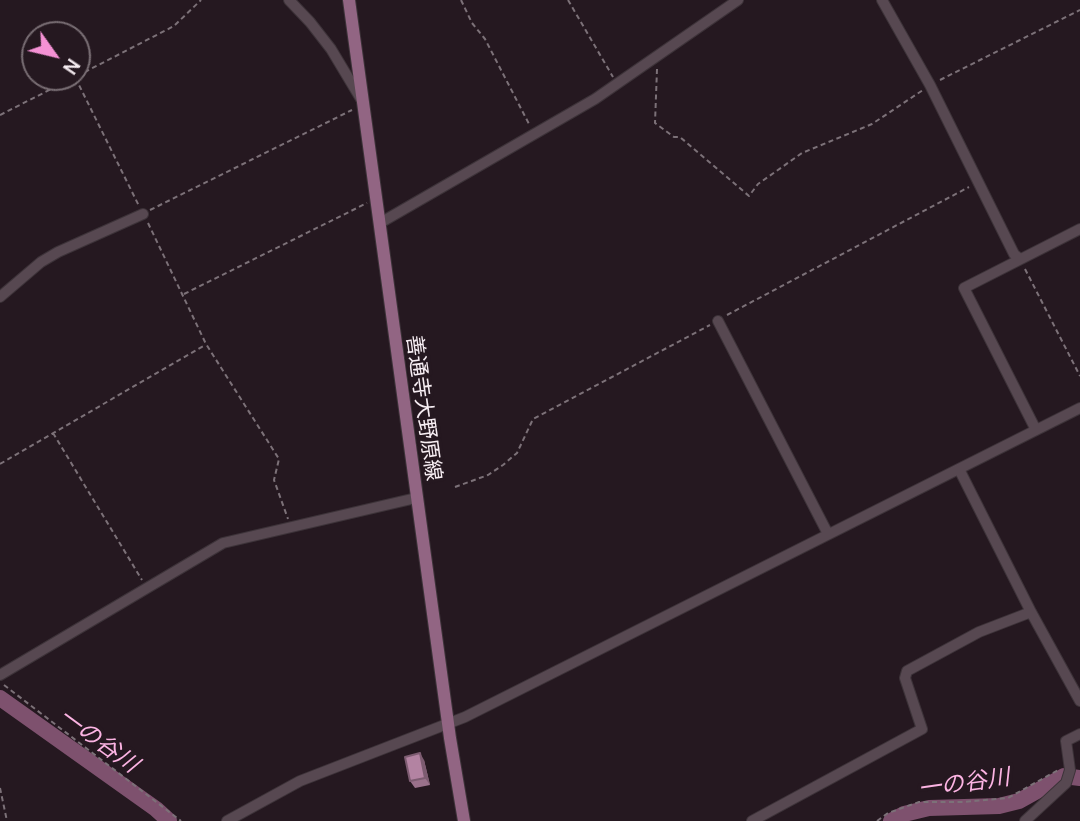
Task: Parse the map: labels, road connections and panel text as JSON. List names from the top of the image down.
{
  "streets": {
    "main road": ["善通寺大野原線"]
  },
  "water": ["一の谷川"],
  "north": "bottom right"
}
